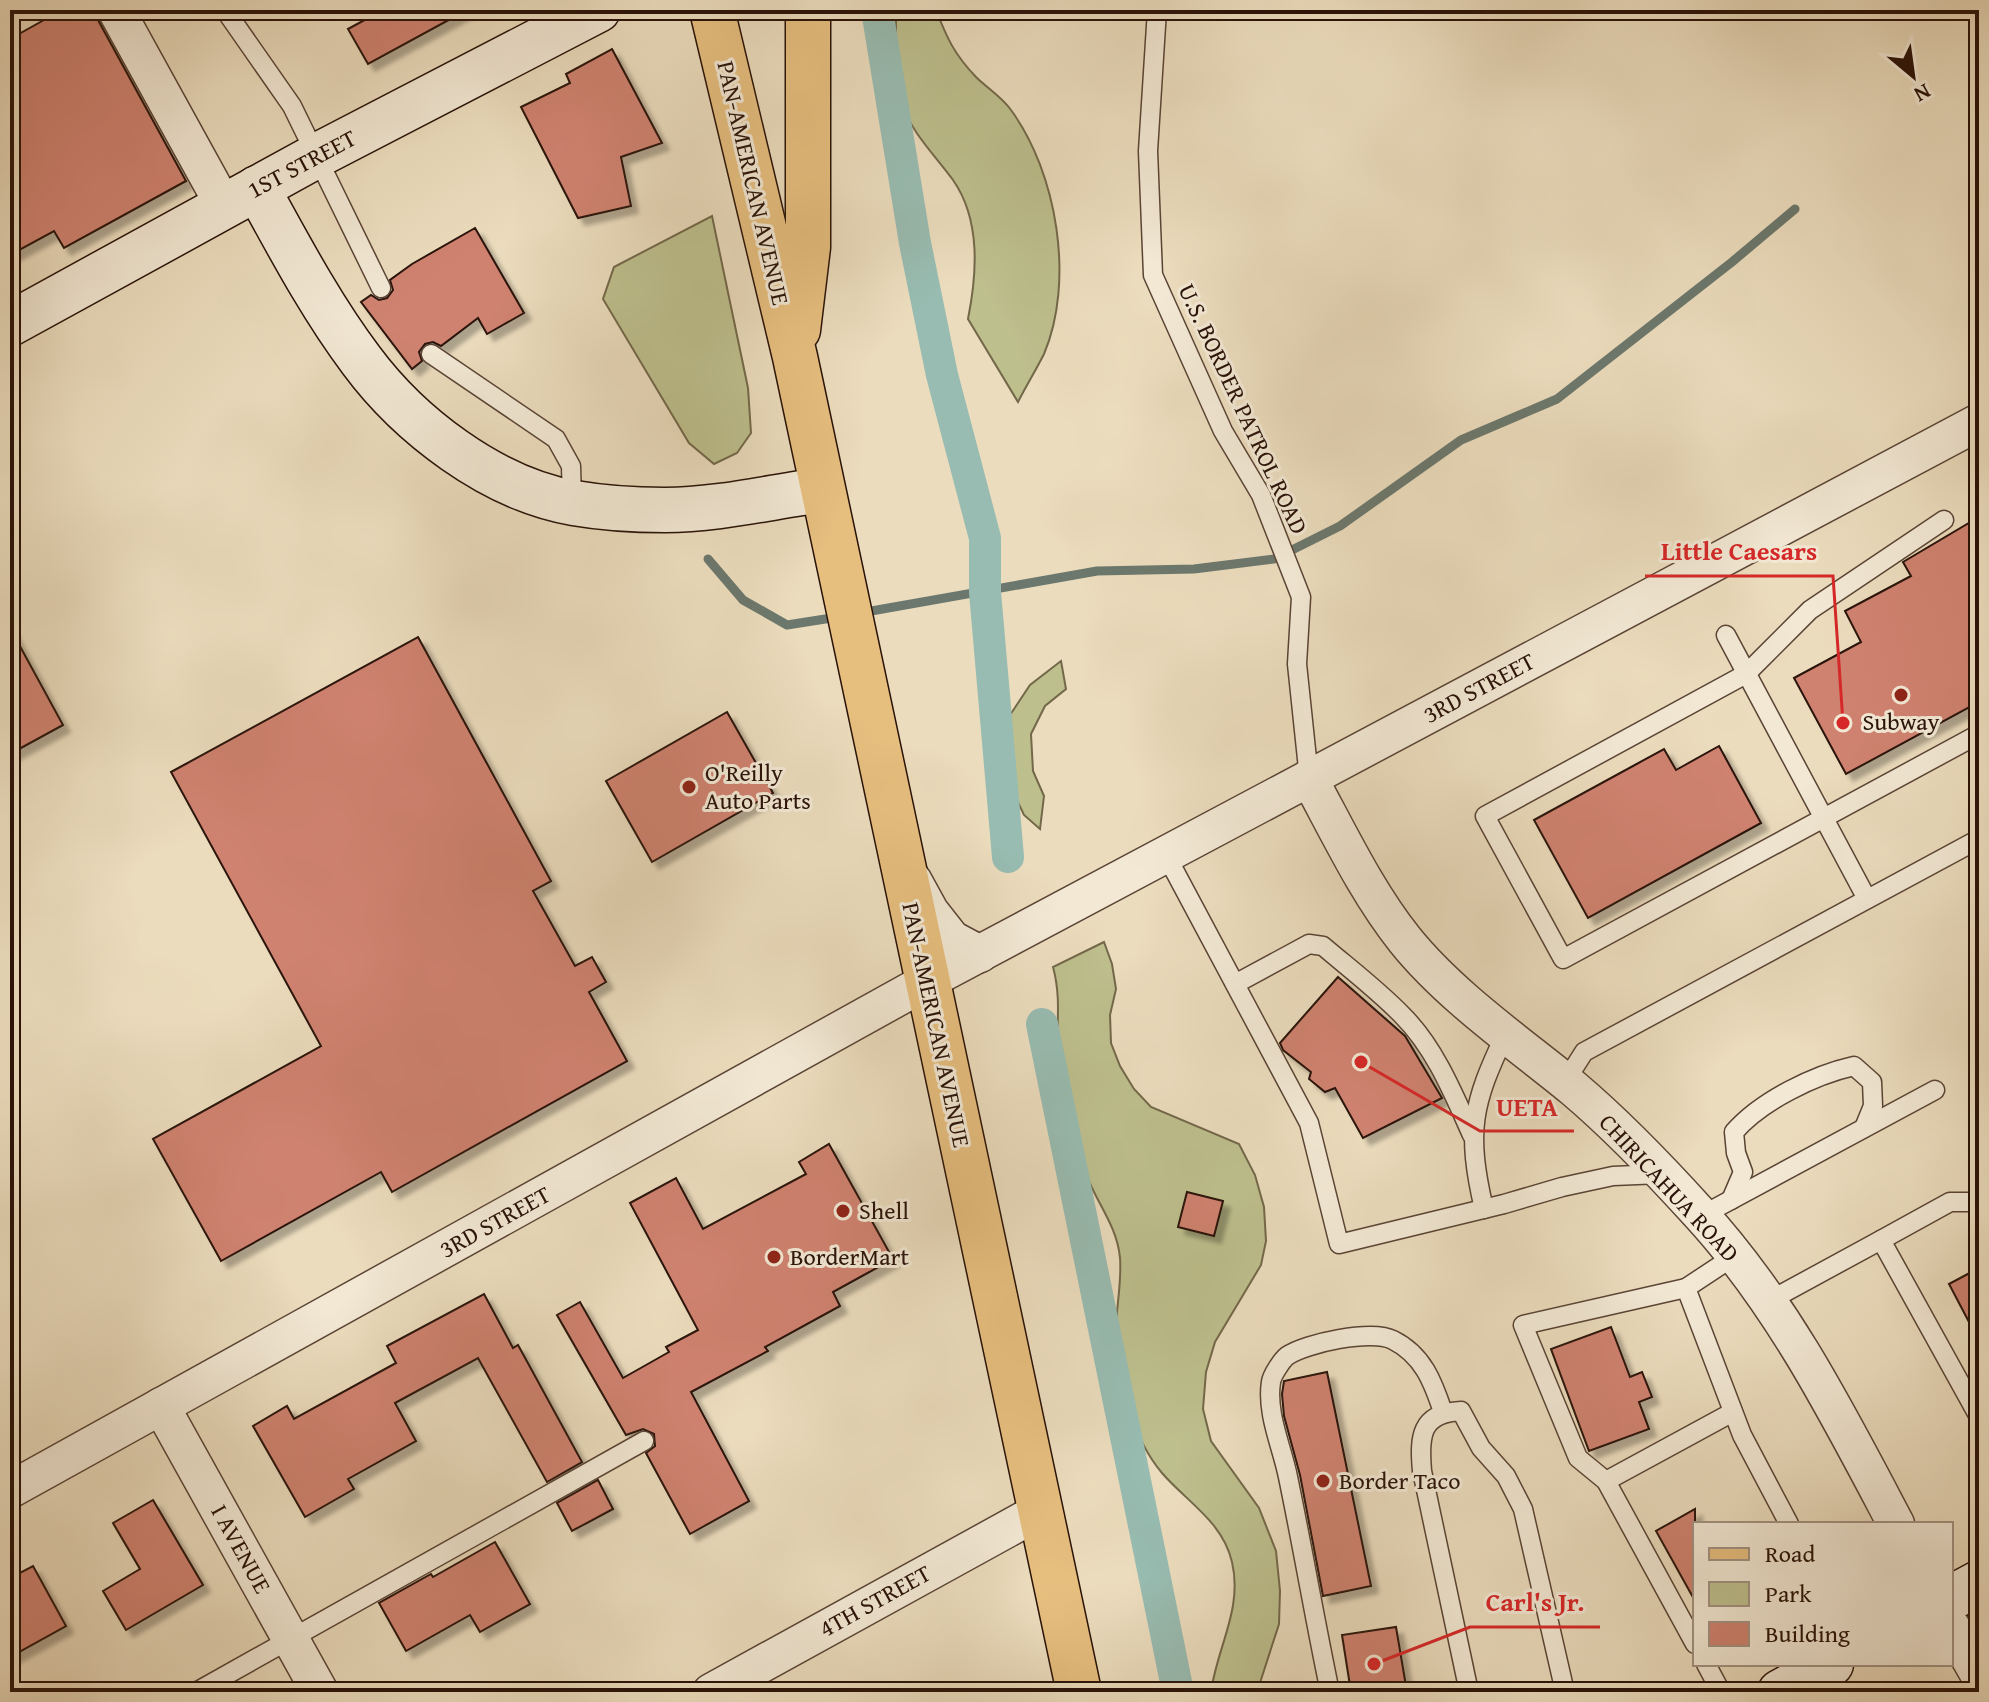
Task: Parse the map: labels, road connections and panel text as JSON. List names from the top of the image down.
{
  "streets": {
    "main road": ["1ST STREET", "PAN-AMERICAN AVENUE"],
    "street": [
      "3RD STREET",
      "CHIRICAHUA ROAD",
      "I AVENUE",
      "4TH STREET"
    ],
    "lane": ["U.S. BORDER PATROL ROAD"]
  },
  "crossings": [
    ["PAN-AMERICAN AVENUE", "3RD STREET"],
    ["PAN-AMERICAN AVENUE", "4TH STREET"],
    ["U.S. BORDER PATROL ROAD", "3RD STREET"],
    ["U.S. BORDER PATROL ROAD", "CHIRICAHUA ROAD"],
    ["3RD STREET", "CHIRICAHUA ROAD"],
    ["3RD STREET", "I AVENUE"]
  ],
  "places": [
    "Subway",
    "Little Caesars",
    "O'Reilly Auto Parts",
    "UETA",
    "Shell",
    "BorderMart",
    "Border Taco",
    "Carl's Jr."
  ],
  "legend": ["Road", "Park", "Building"],
  "north": "bottom right"
}
